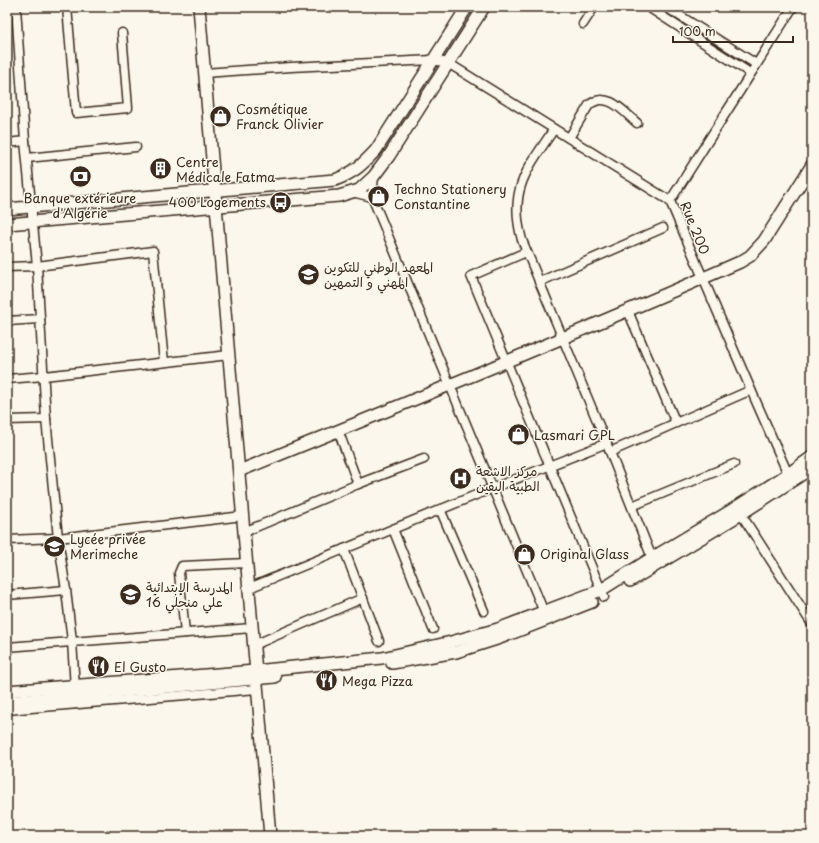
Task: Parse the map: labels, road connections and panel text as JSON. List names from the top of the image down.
{
  "streets": {
    "street": ["Rue 200"]
  },
  "places": {
    "shop": [
      "Cosmétique Franck Olivier",
      "Techno Stationery Constantine",
      "Lasmari GPL",
      "Original Glass"
    ],
    "building": ["Centre Médicale Fatma"],
    "bank": ["Banque extérieure d'Algérie"],
    "bus stop": ["400 Logements"],
    "school or university": ["المعهد الوطني للتكوين المهني و التمهين", "Lycée privée Merimeche", "المدرسة الإبتدائية علي منجلي 16"],
    "hospital": ["مركز الاشعة الطبية اليقين"],
    "restaurant": ["El Gusto", "Mega Pizza"]
  },
  "scale_bar": "100 m"
}
